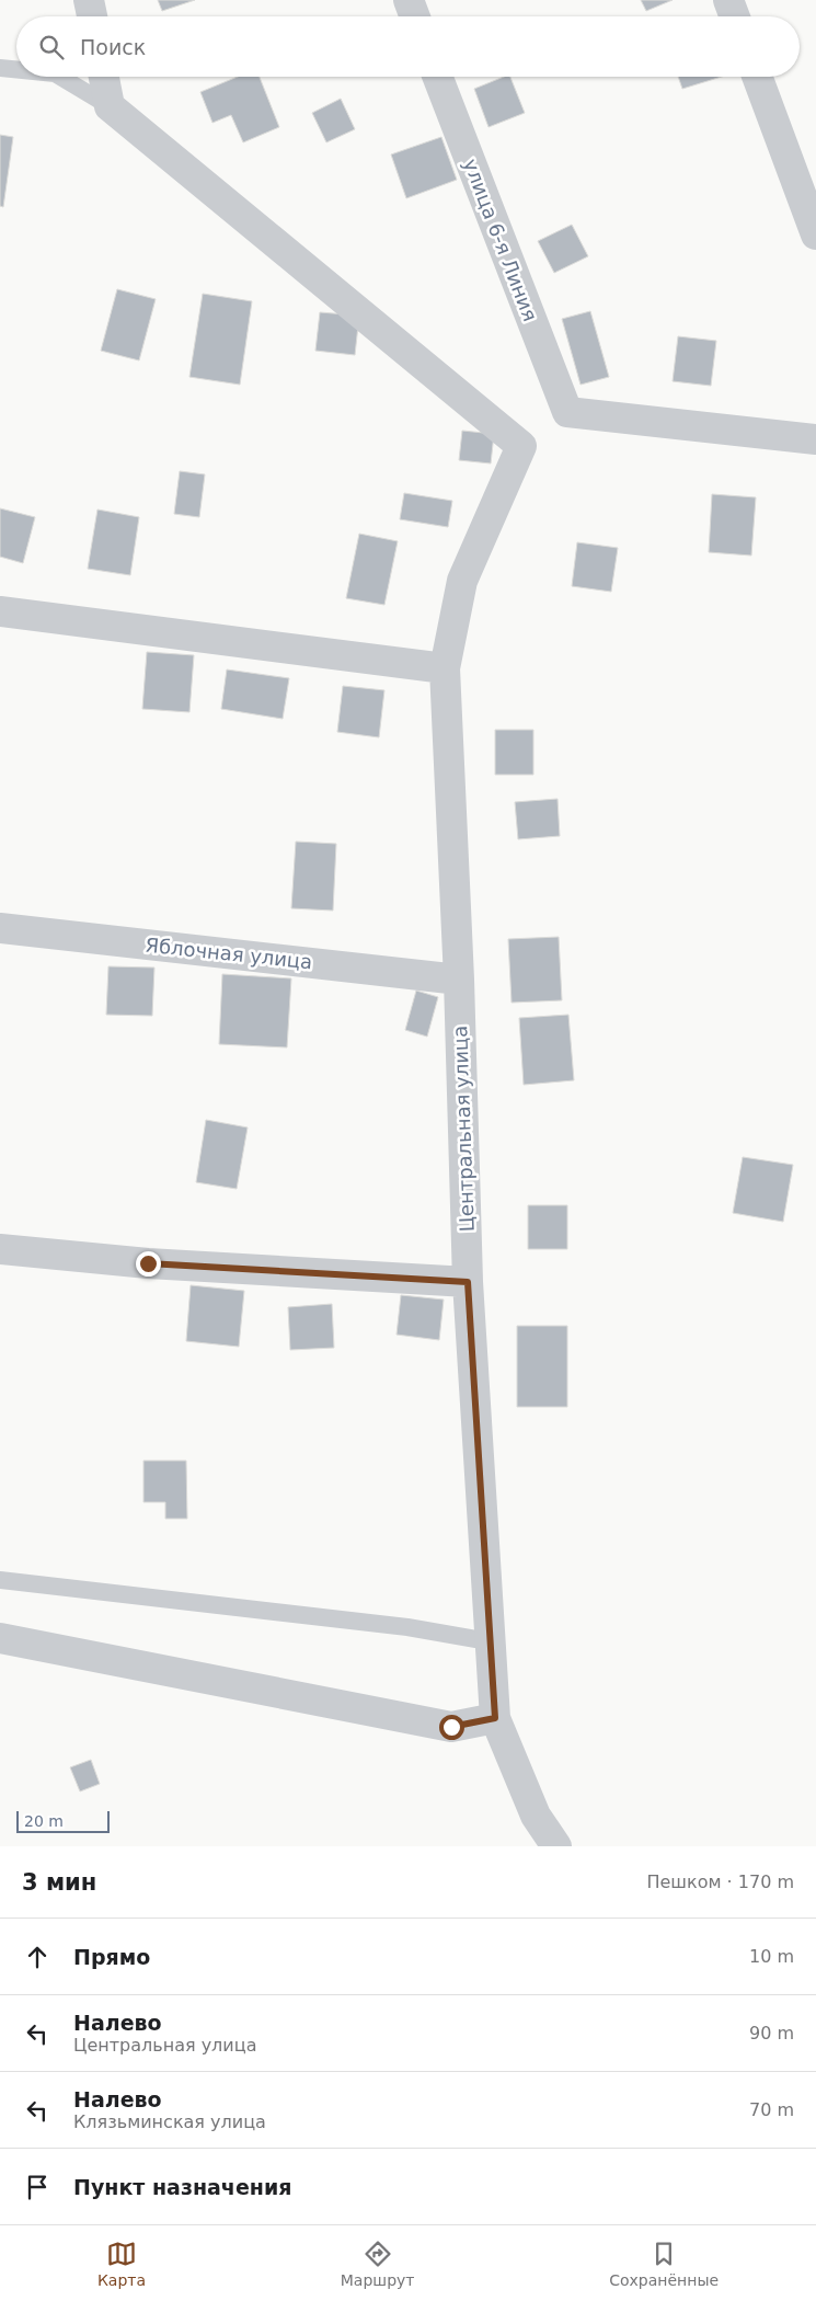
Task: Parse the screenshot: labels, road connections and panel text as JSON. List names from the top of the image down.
{
  "streets": {
    "street": ["улица 6-я Линия", "Яблочная улица", "Центральная улица"]
  },
  "crossings": [
    ["Яблочная улица", "Центральная улица"]
  ],
  "scale_bar": "20 m",
  "page": {
    "search": "Поиск",
    "scale": "20 m",
    "heading": ["3 мин", "Пешком · 170 m"],
    "list": [
      ["Прямо", "10 m"],
      ["Налево", "Центральная улица", "90 m"],
      ["Налево", "Клязьминская улица", "70 m"],
      "Пункт назначения"
    ],
    "nav": ["Карта", "Маршрут", "Сохранённые"]
  }
}
